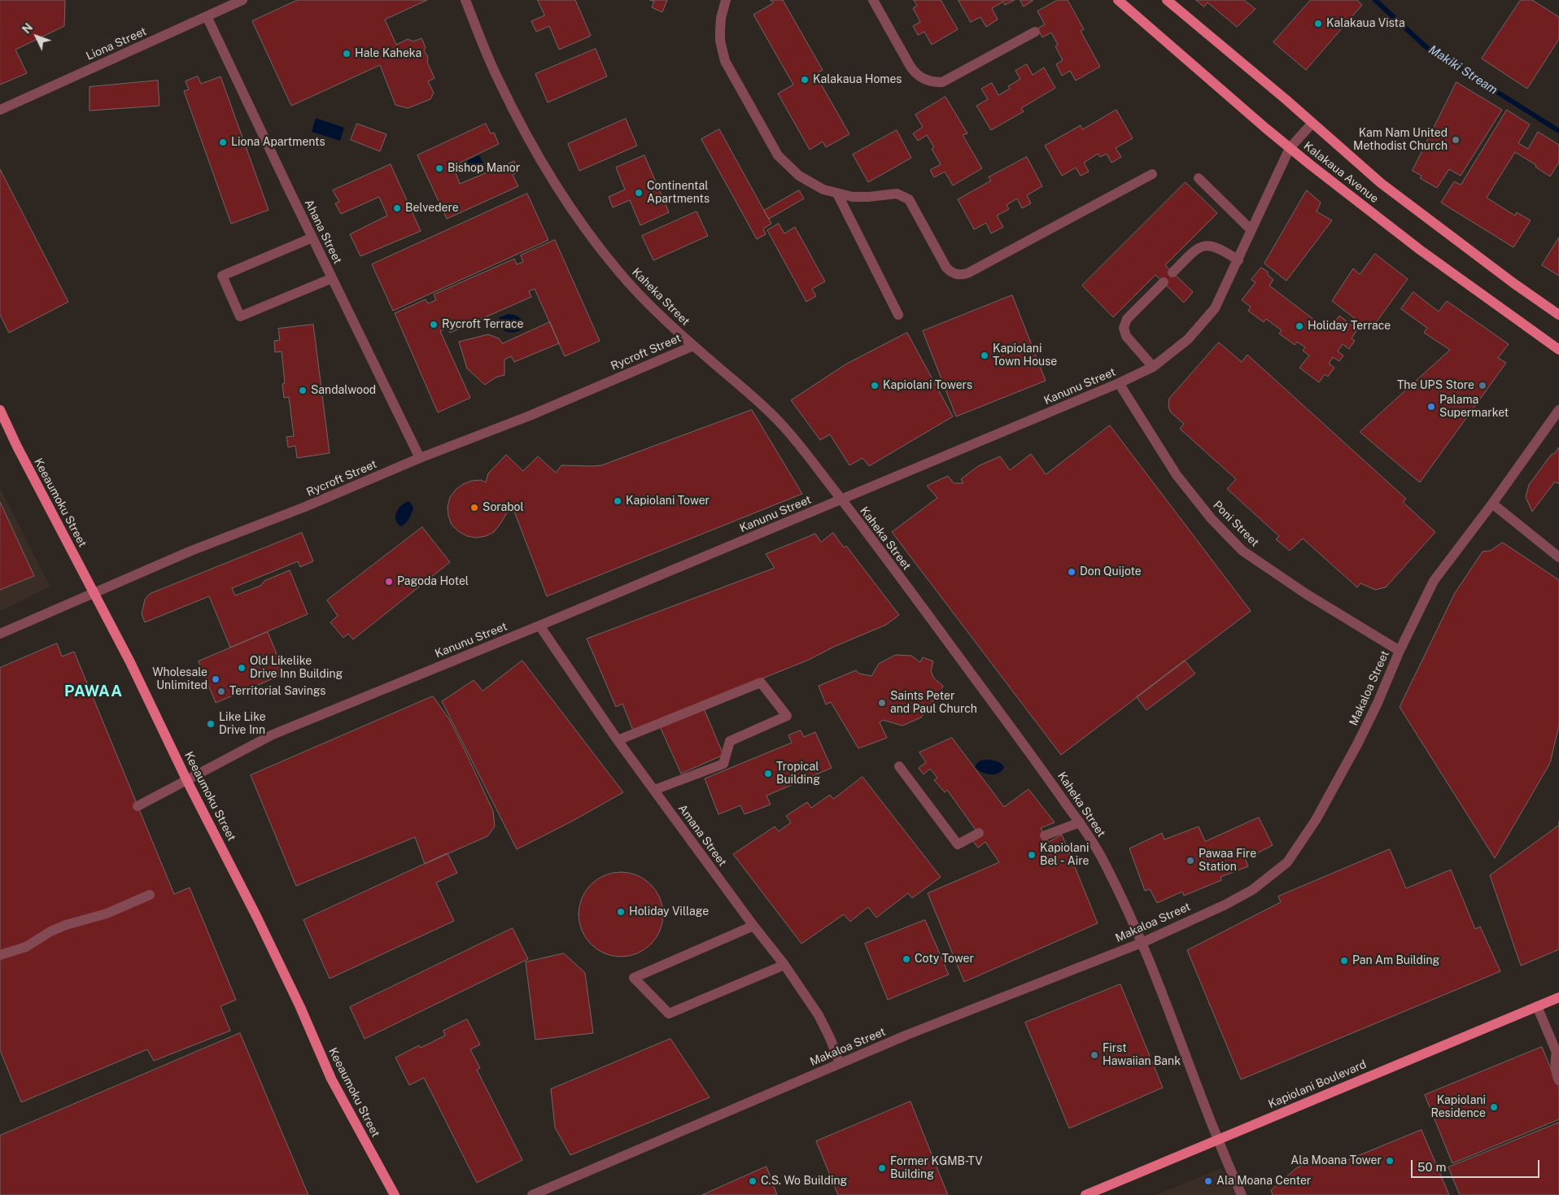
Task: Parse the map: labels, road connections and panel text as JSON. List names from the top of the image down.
{
  "streets": {
    "main road": ["Kalakaua Avenue", "Keeaumoku Street", "Kapiolani Boulevard"],
    "street": [
      "Liona Street",
      "Ahana Street",
      "Kaheka Street",
      "Rycroft Street",
      "Kanunu Street",
      "Poni Street",
      "Makaloa Street",
      "Amana Street"
    ]
  },
  "crossings": [
    ["Liona Street", "Ahana Street"],
    ["Kalakaua Avenue", "Kanunu Street"],
    ["Ahana Street", "Rycroft Street"],
    ["Kaheka Street", "Rycroft Street"],
    ["Kaheka Street", "Kanunu Street"],
    ["Kaheka Street", "Makaloa Street"],
    ["Kaheka Street", "Kapiolani Boulevard"],
    ["Rycroft Street", "Keeaumoku Street"],
    ["Kanunu Street", "Keeaumoku Street"],
    ["Kanunu Street", "Poni Street"],
    ["Kanunu Street", "Amana Street"],
    ["Poni Street", "Makaloa Street"],
    ["Makaloa Street", "Amana Street"]
  ],
  "districts": ["PAWAA"],
  "water": ["Makiki Stream"],
  "places": [
    "Kalakaua Vista",
    "Hale Kaheka",
    "Kalakaua Homes",
    "Kam Nam United Methodist Church",
    "Liona Apartments",
    "Bishop Manor",
    "Continental Apartments",
    "Belvedere",
    "Rycroft Terrace",
    "Holiday Terrace",
    "Kapiolani Town House",
    "Kapiolani Towers",
    "The UPS Store",
    "Sandalwood",
    "Palama Supermarket",
    "Kapiolani Tower",
    "Sorabol",
    "Don Quijote",
    "Pagoda Hotel",
    "Old Likelike Drive Inn Building",
    "Wholesale Unlimited",
    "Territorial Savings",
    "Saints Peter and Paul Church",
    "Like Like Drive Inn",
    "Tropical Building",
    "Kapiolani Bel - Aire",
    "Pawaa Fire Station",
    "Holiday Village",
    "Coty Tower",
    "Pan Am Building",
    "First Hawaiian Bank",
    "Kapiolani Residence",
    "Ala Moana Tower",
    "Former KGMB-TV Building",
    "C.S. Wo Building",
    "Ala Moana Center"
  ],
  "scale_bar": "50 m",
  "north": "top left"
}
